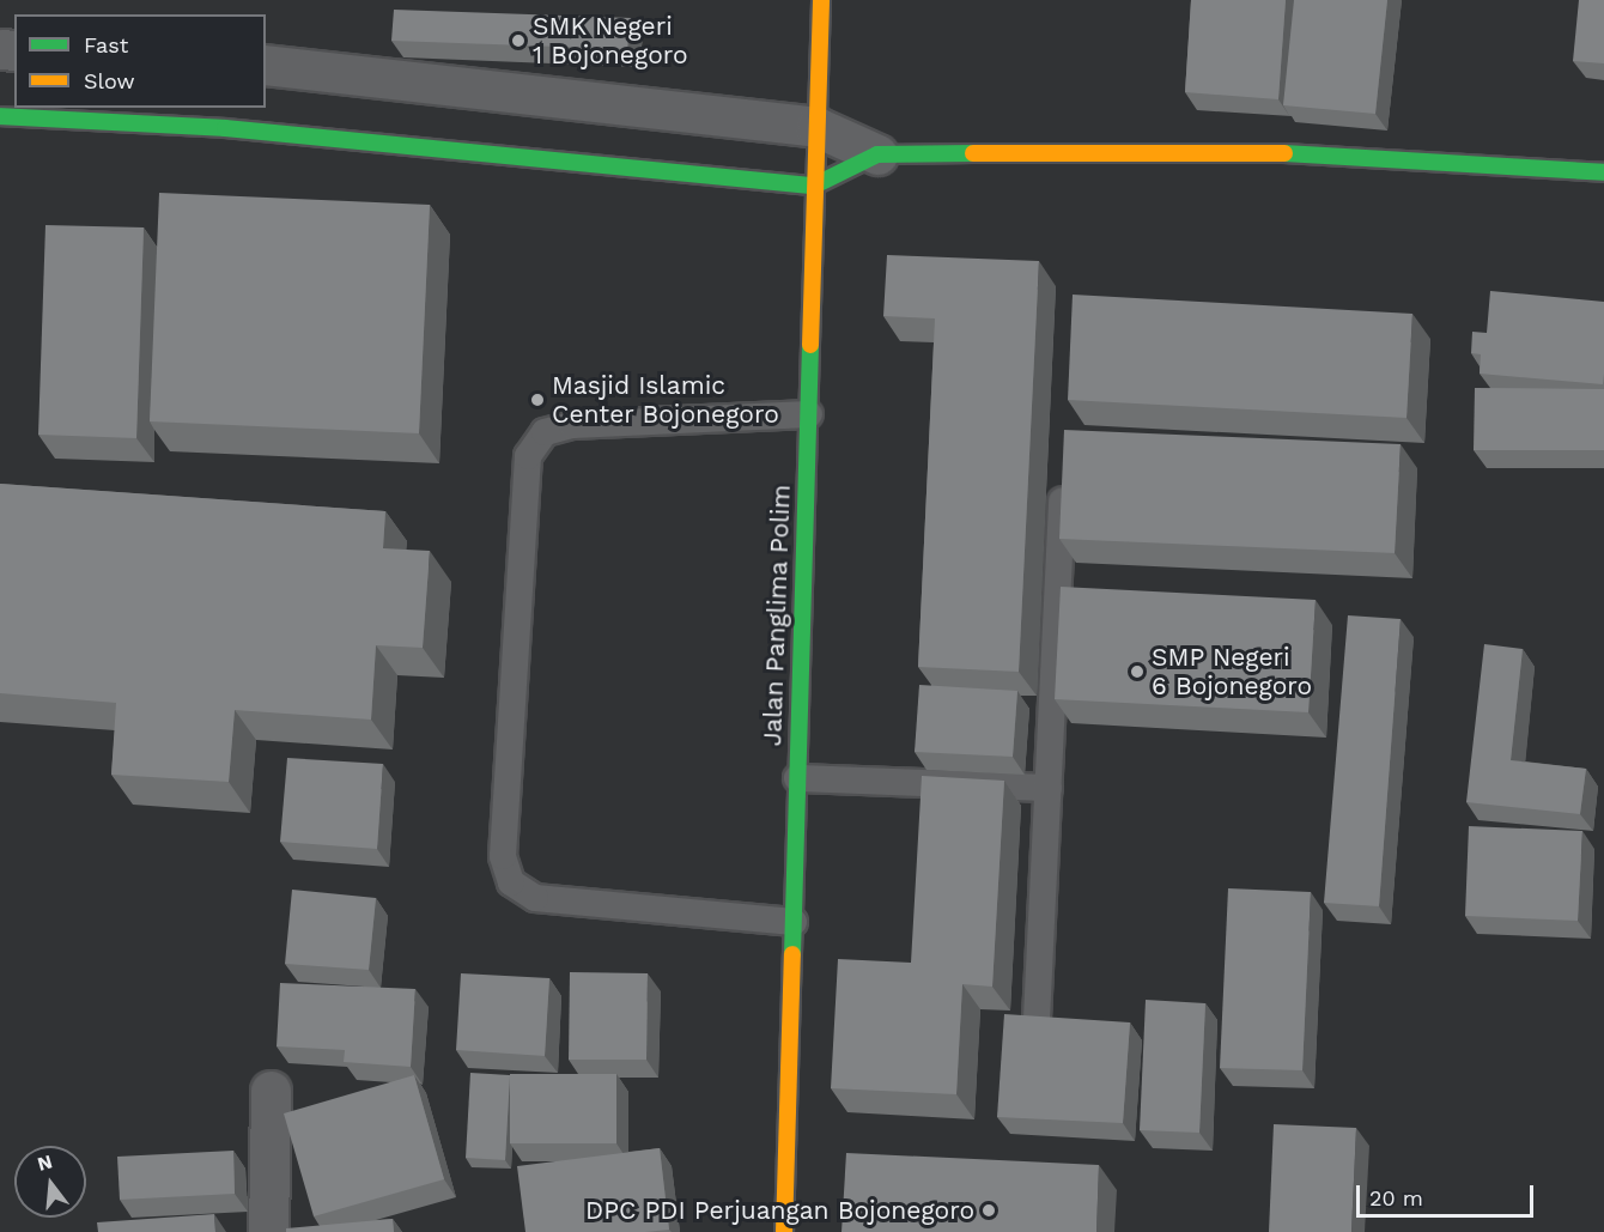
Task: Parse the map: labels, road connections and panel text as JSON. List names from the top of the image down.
{
  "streets": {
    "street": ["Jalan Panglima Polim"]
  },
  "places": [
    "SMK Negeri 1 Bojonegoro",
    "Masjid Islamic Center Bojonegoro",
    "SMP Negeri 6 Bojonegoro",
    "DPC PDI Perjuangan Bojonegoro"
  ],
  "legend": ["Fast", "Slow"],
  "scale_bar": "20 m",
  "north": "top"
}
